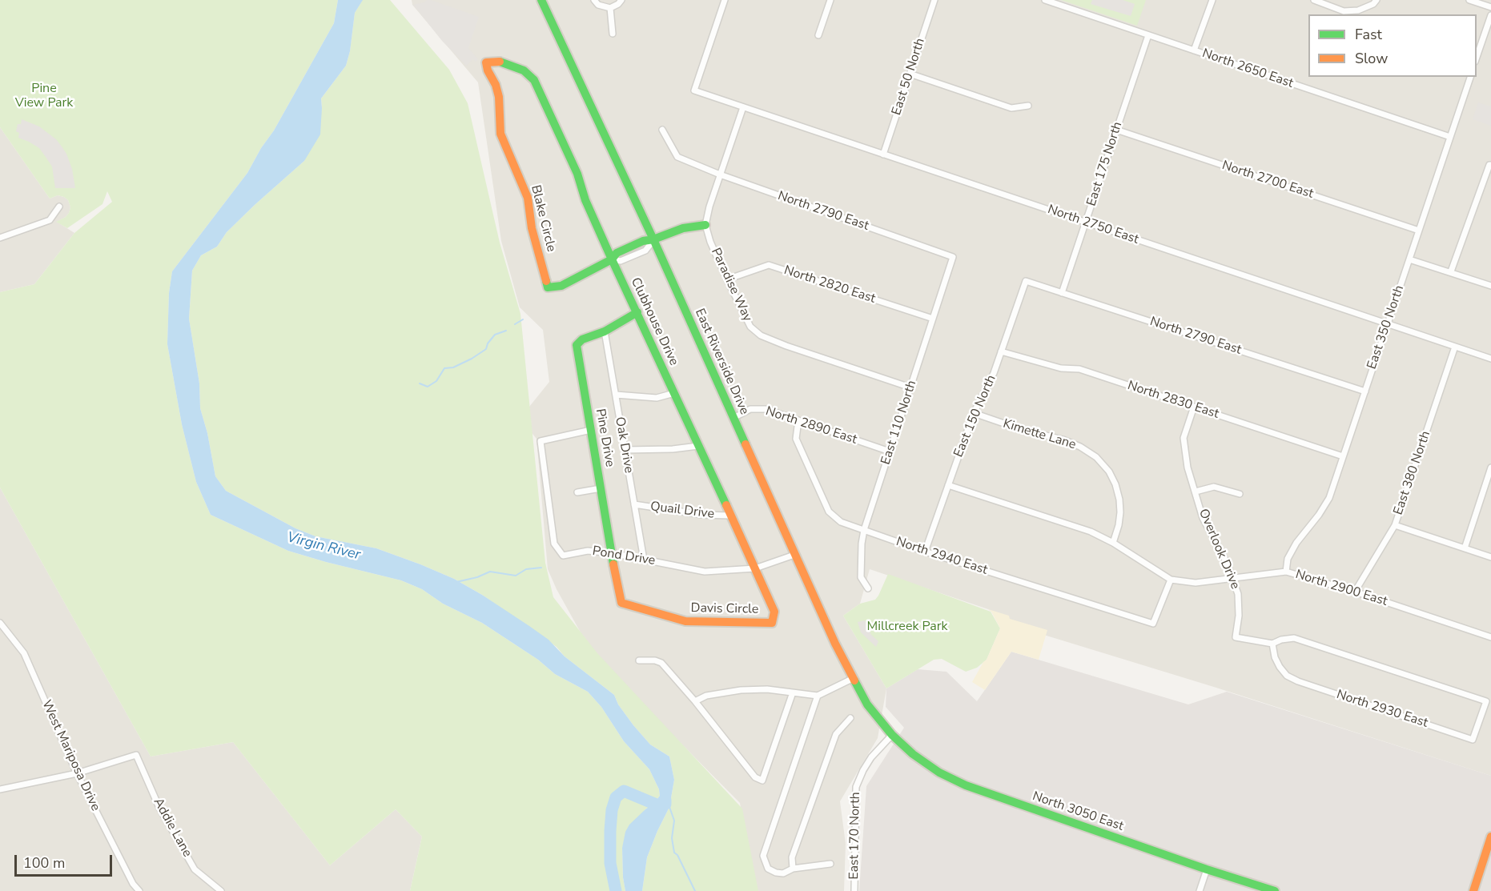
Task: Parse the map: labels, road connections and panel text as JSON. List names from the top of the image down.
{
  "streets": {
    "street": [
      "North 2650 East",
      "East 50 North",
      "East 175 North",
      "North 2700 East",
      "North 2790 East",
      "Blake Circle",
      "North 2750 East",
      "Paradise Way",
      "North 2820 East",
      "Clubhouse Drive",
      "East 350 North",
      "East Riverside Drive",
      "North 2830 East",
      "East 150 North",
      "East 110 North",
      "North 2890 East",
      "Kimette Lane",
      "Pine Drive",
      "Oak Drive",
      "East 380 North",
      "Quail Drive",
      "Overlook Drive",
      "Pond Drive",
      "North 2940 East",
      "North 2900 East",
      "Davis Circle",
      "North 2930 East",
      "West Mariposa Drive",
      "North 3050 East",
      "Addie Lane",
      "East 170 North"
    ]
  },
  "crossings": [
    ["North 2650 East", "East 175 North"],
    ["North 2650 East", "East 350 North"],
    ["East 50 North", "North 2750 East"],
    ["East 175 North", "North 2700 East"],
    ["East 175 North", "North 2790 East"],
    ["East 175 North", "North 2750 East"],
    ["North 2700 East", "East 350 North"],
    ["North 2790 East", "East 350 North"],
    ["North 2790 East", "East 150 North"],
    ["North 2790 East", "East 110 North"],
    ["Blake Circle", "Clubhouse Drive"],
    ["North 2750 East", "East 350 North"],
    ["North 2750 East", "East 380 North"],
    ["Paradise Way", "North 2820 East"],
    ["Paradise Way", "East 110 North"],
    ["North 2820 East", "East 110 North"],
    ["Clubhouse Drive", "Pine Drive"],
    ["Clubhouse Drive", "Quail Drive"],
    ["Clubhouse Drive", "Pond Drive"],
    ["Clubhouse Drive", "Davis Circle"],
    ["East 350 North", "North 2830 East"],
    ["East 350 North", "North 2900 East"],
    ["East Riverside Drive", "North 2890 East"],
    ["East Riverside Drive", "Pond Drive"],
    ["East Riverside Drive", "North 3050 East"],
    ["East Riverside Drive", "East 170 North"],
    ["North 2830 East", "East 150 North"],
    ["North 2830 East", "Overlook Drive"],
    ["East 150 North", "Kimette Lane"],
    ["East 150 North", "North 2940 East"],
    ["East 150 North", "North 2900 East"],
    ["East 110 North", "North 2890 East"],
    ["East 110 North", "North 2940 East"],
    ["North 2890 East", "North 2940 East"],
    ["Kimette Lane", "North 2900 East"],
    ["Pine Drive", "Oak Drive"],
    ["Pine Drive", "Pond Drive"],
    ["Pine Drive", "Davis Circle"],
    ["Oak Drive", "Quail Drive"],
    ["Oak Drive", "Pond Drive"],
    ["East 380 North", "North 2900 East"],
    ["Overlook Drive", "North 2900 East"],
    ["Overlook Drive", "North 2930 East"],
    ["North 2940 East", "North 2900 East"],
    ["West Mariposa Drive", "Addie Lane"],
    ["North 3050 East", "East 170 North"]
  ],
  "water": ["Virgin River"],
  "parks": ["Pine View Park", "Millcreek Park"],
  "legend": ["Fast", "Slow"],
  "scale_bar": "100 m"
}
